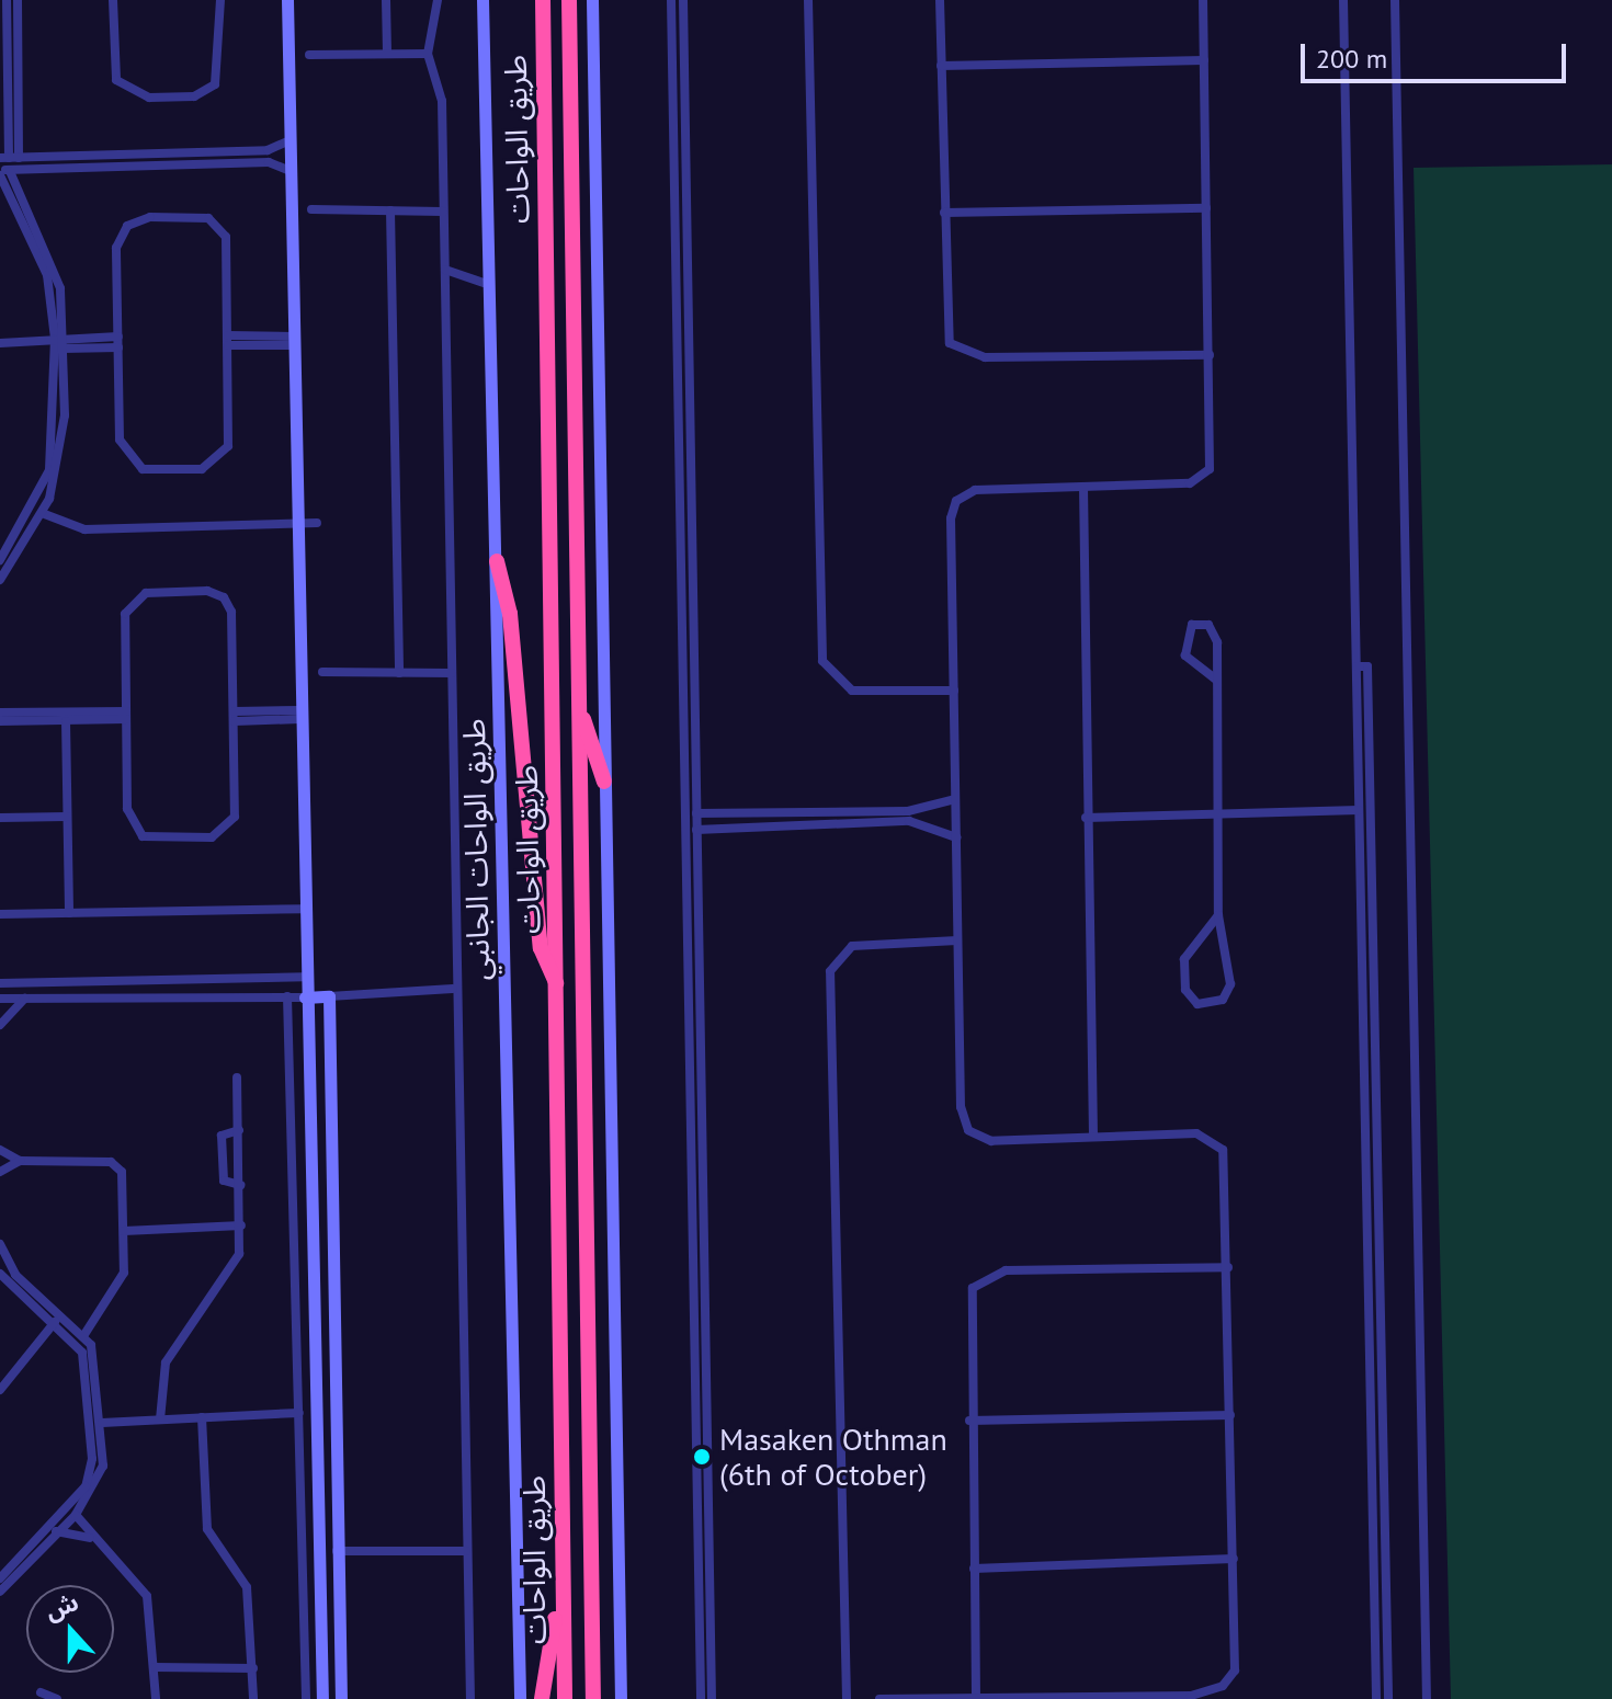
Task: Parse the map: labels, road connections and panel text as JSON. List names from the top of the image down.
{
  "streets": {
    "highway": ["طريق الواحات"],
    "street": ["طريق الواحات الجانبي"]
  },
  "places": ["Masaken Othman (6th of October)"],
  "scale_bar": "200 m",
  "north": "top"
}
